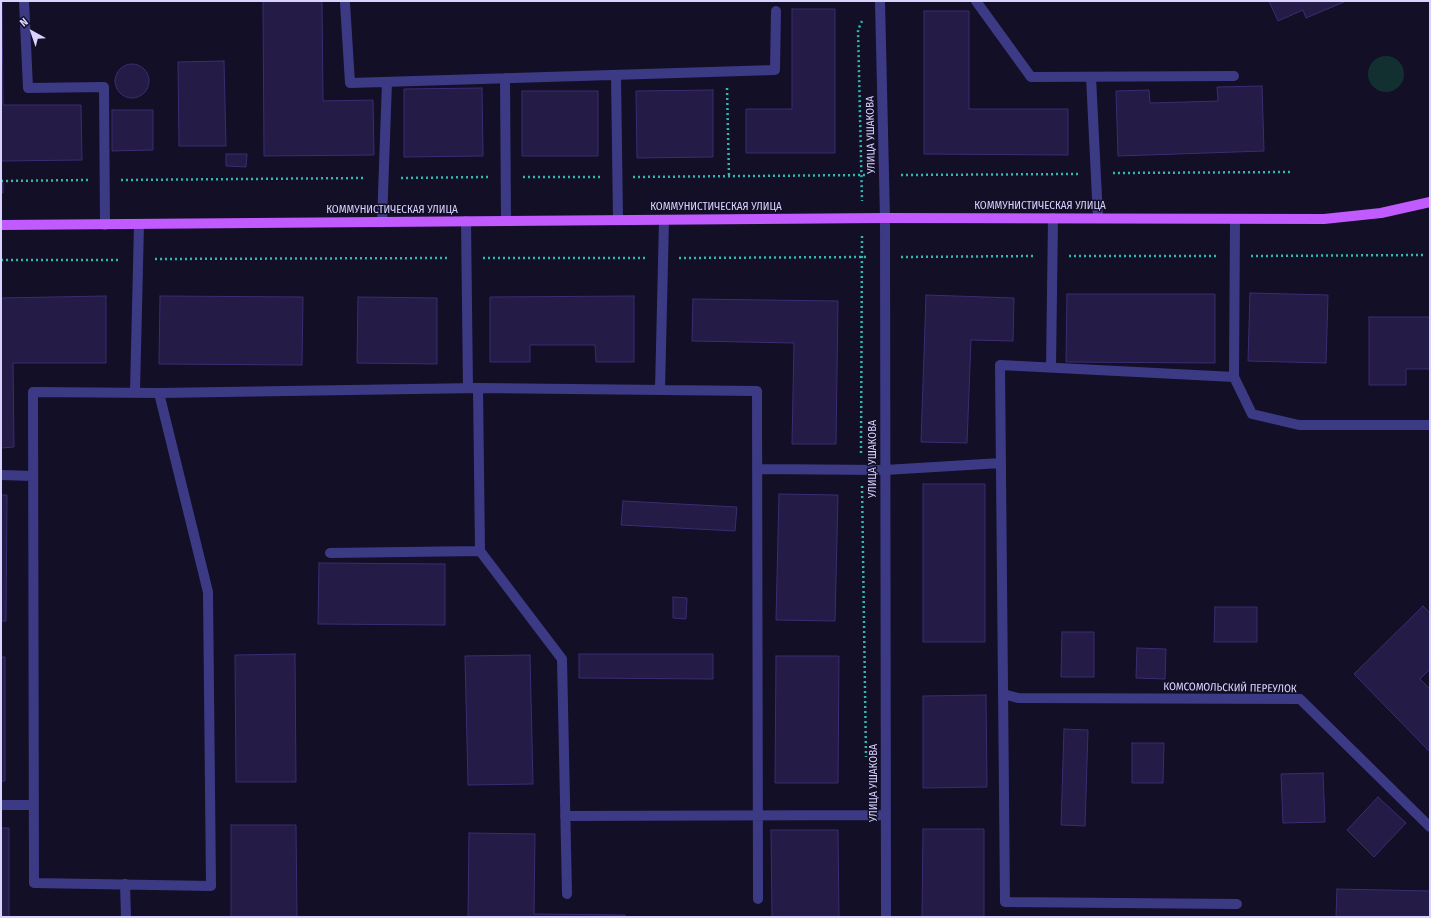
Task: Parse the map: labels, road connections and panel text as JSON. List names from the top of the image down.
{
  "streets": {
    "main road": ["КОММУНИСТИЧЕСКАЯ УЛИЦА"],
    "street": ["УЛИЦА УШАКОВА", "КОМСОМОЛЬСКИЙ ПЕРЕУЛОК"]
  },
  "crossings": [
    ["УЛИЦА УШАКОВА", "КОММУНИСТИЧЕСКАЯ УЛИЦА"]
  ],
  "north": "top left"
}
